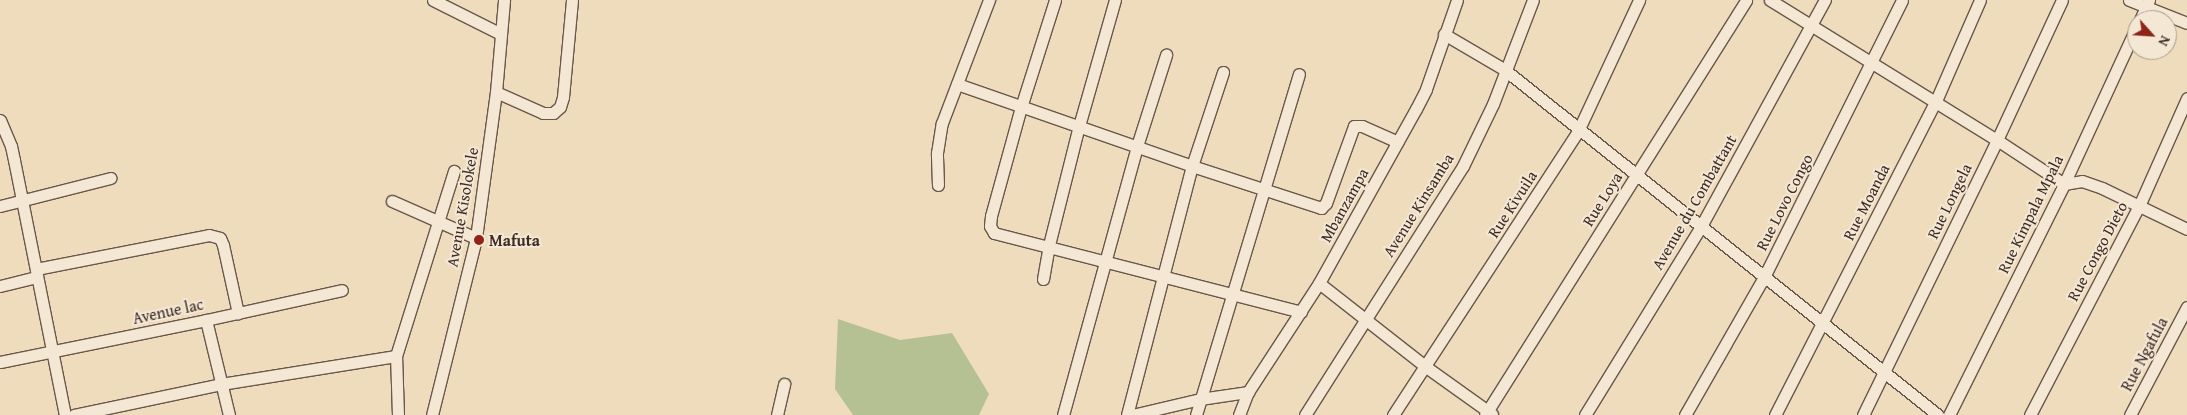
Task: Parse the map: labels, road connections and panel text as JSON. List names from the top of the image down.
{
  "streets": {
    "street": [
      "Rue Loya",
      "Rue Longela",
      "Avenue du Combattant",
      "Rue Lovo Congo",
      "Rue Moanda",
      "Rue Kivuila",
      "Mbanzampa",
      "Avenue Kinsamba",
      "Avenue Kisolokele",
      "Rue Kimpala Mpala",
      "Rue Congo Dieto",
      "Avenue lac",
      "Rue Ngafula"
    ]
  },
  "places": ["Mafuta"],
  "north": "bottom right"
}
